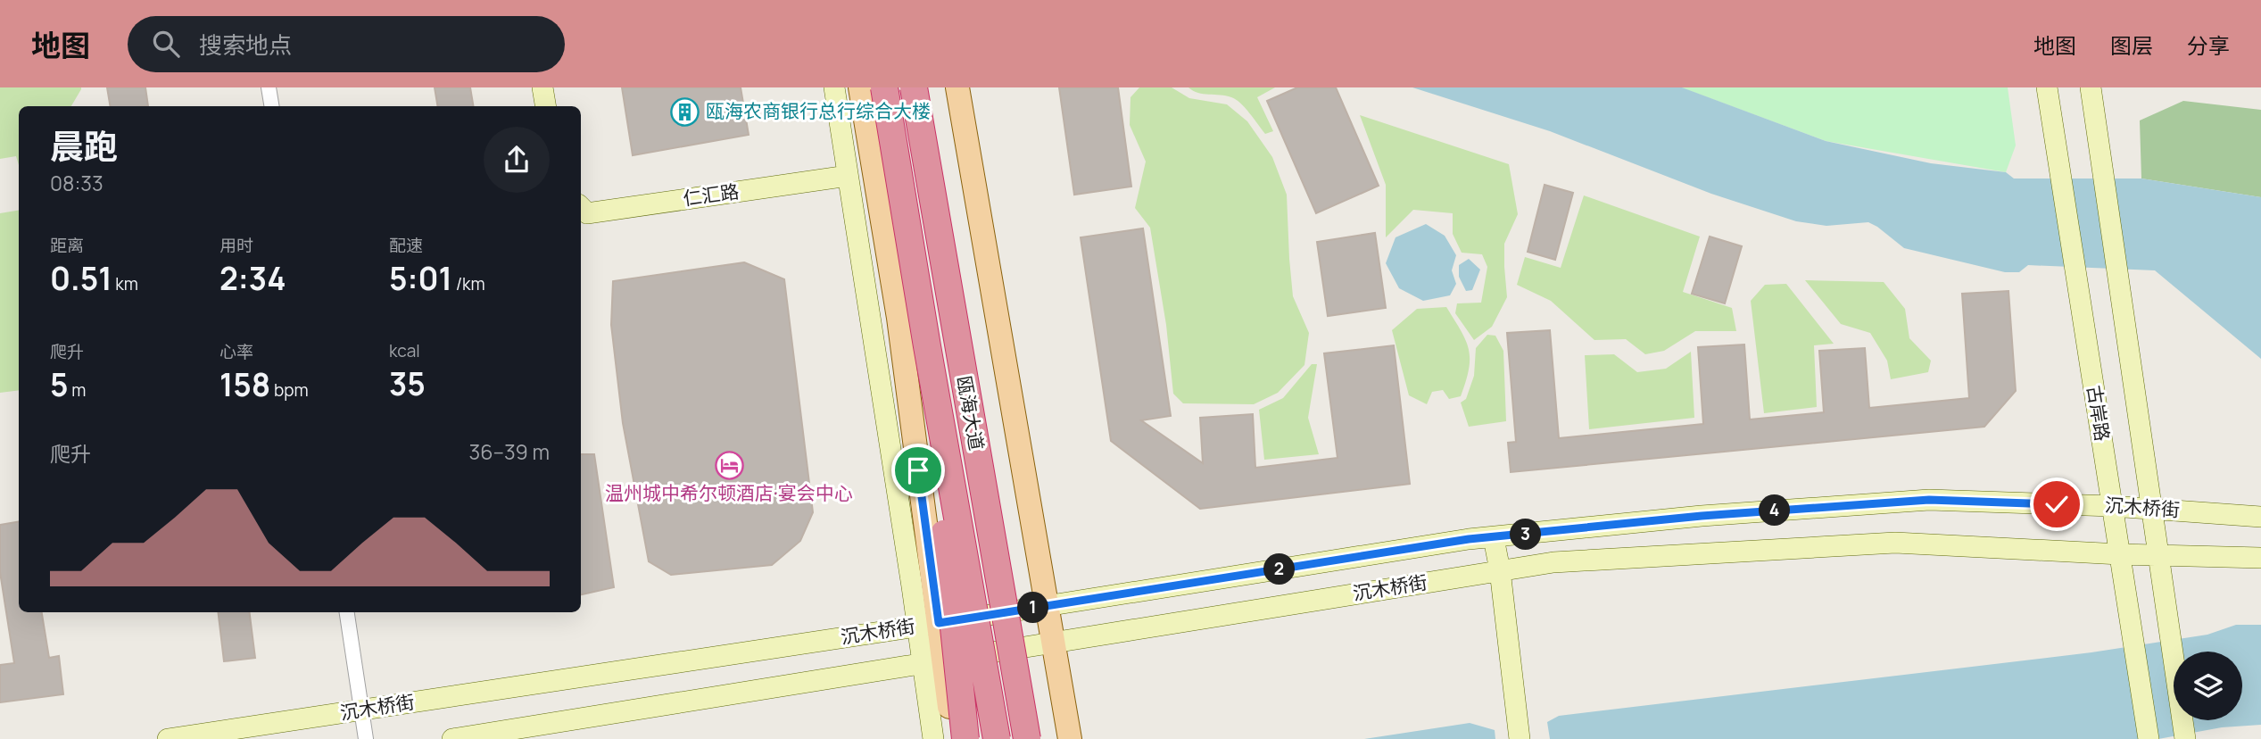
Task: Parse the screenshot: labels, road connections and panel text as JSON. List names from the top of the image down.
{
  "streets": {
    "highway": ["瓯海大道"],
    "street": ["仁汇路", "古岸路", "沉木桥街"]
  },
  "crossings": [
    ["古岸路", "沉木桥街"]
  ],
  "places": {
    "building": ["瓯海农商银行总行综合大楼"],
    "hotel": ["温州城中希尔顿酒店·宴会中心"]
  },
  "page": {
    "header": "地图",
    "search": "搜索地点",
    "nav": ["地图", "图层", "分享"],
    "heading": ["晨跑", "08:33"],
    "stats": [
      ["距离", "0.51 km"],
      ["用时", "2:34"],
      ["配速", "5:01 /km"],
      ["爬升", "5 m"],
      ["心率", "158 bpm"],
      ["kcal", "35"]
    ],
    "chart": ["爬升", "36–39 m"],
    "pins": [
      "4",
      "3",
      "2",
      "1"
    ]
  }
}
